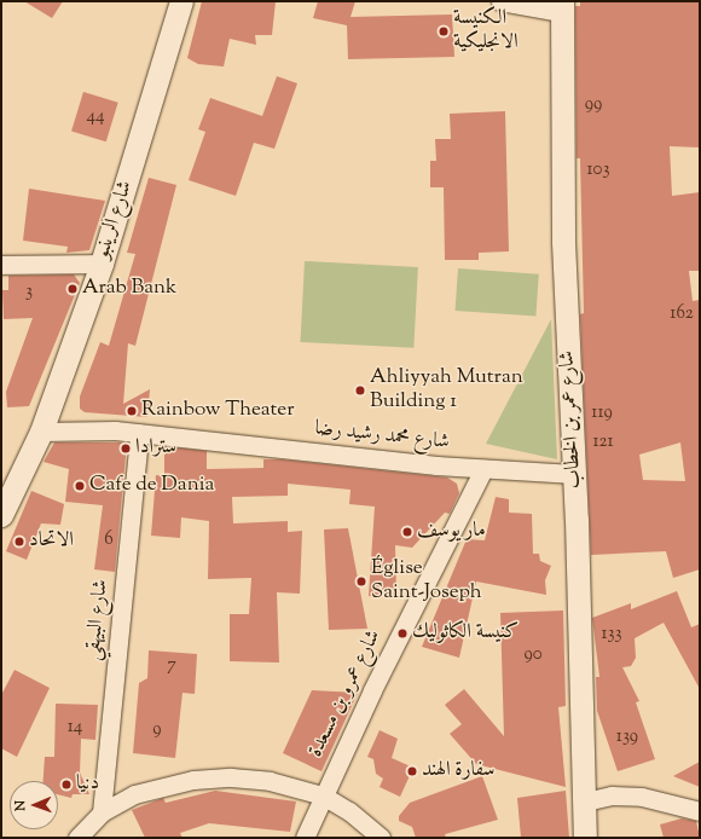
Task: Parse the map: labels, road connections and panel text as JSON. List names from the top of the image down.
{
  "streets": {
    "street": [
      "شارع الرينبو",
      "شارع عمر بن الخطاب",
      "شارع محمد رشيد رضا",
      "شارع البيهقي",
      "شارع عمرو بن مسعدة"
    ]
  },
  "crossings": [
    ["شارع الرينبو", "شارع محمد رشيد رضا"],
    ["شارع عمر بن الخطاب", "شارع محمد رشيد رضا"],
    ["شارع محمد رشيد رضا", "شارع البيهقي"],
    ["شارع محمد رشيد رضا", "شارع عمرو بن مسعدة"]
  ],
  "places": [
    "الكنيسة الانجليكية",
    "Arab Bank",
    "Ahliyyah Mutran Building 1",
    "Rainbow Theater",
    "سترادا",
    "Cafe de Dania",
    "مار يوسف",
    "الاتحاد",
    "Église Saint-Joseph",
    "كنيسة الكاثوليك",
    "سفارة الهند",
    "دنيا"
  ],
  "house_numbers": [
    "99",
    "44",
    "103",
    "3",
    "162",
    "119",
    "121",
    "6",
    "133",
    "90",
    "7",
    "14",
    "9",
    "139"
  ],
  "north": "left"
}
